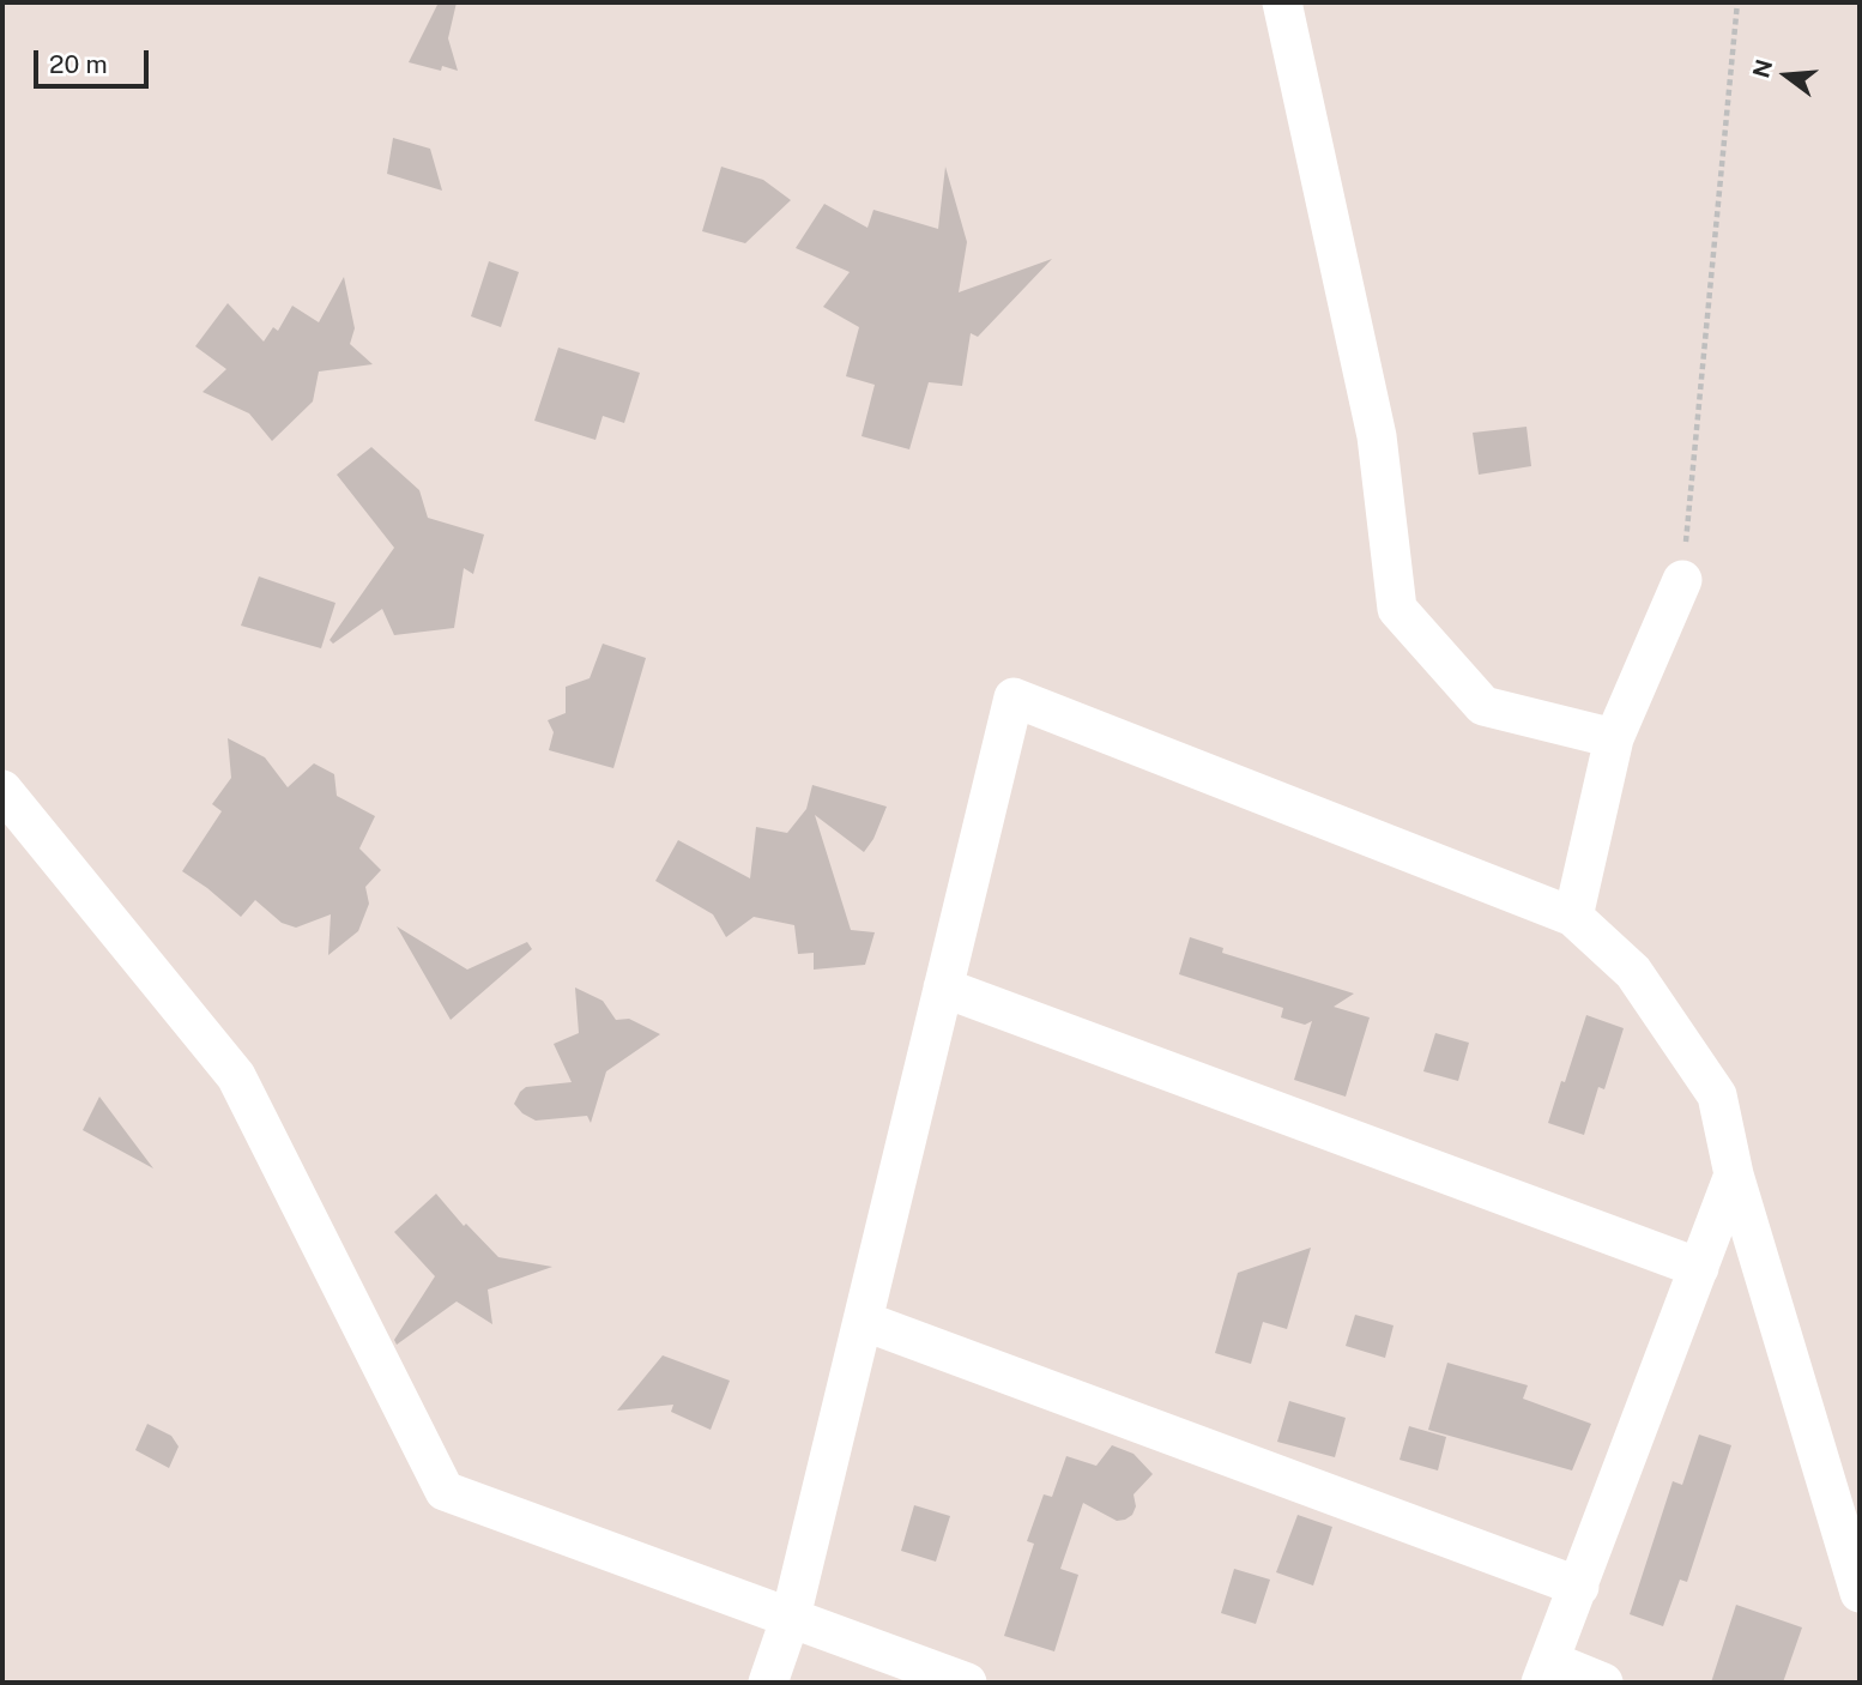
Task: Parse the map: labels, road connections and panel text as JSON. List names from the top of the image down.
{
  "scale_bar": "20 m",
  "north": "left"
}
